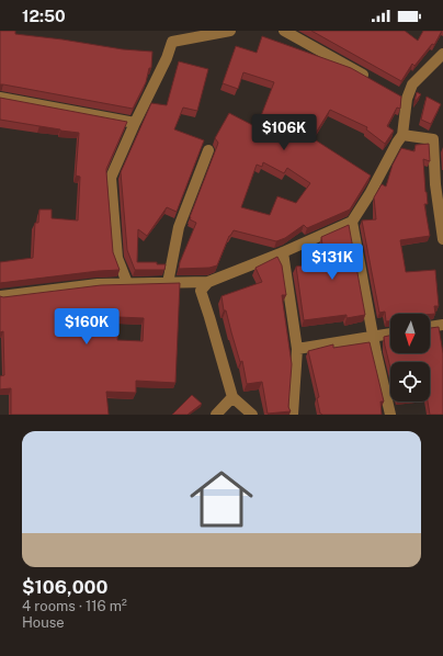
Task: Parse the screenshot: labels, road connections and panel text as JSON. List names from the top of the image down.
{
  "north": "bottom",
  "page": {
    "status": "12:50",
    "price": ["$106K", "$131K", "$160K"],
    "list": [
      {
        "name": "$106,000",
        "note": "4 rooms · 116 m² · House"
      }
    ]
  }
}
